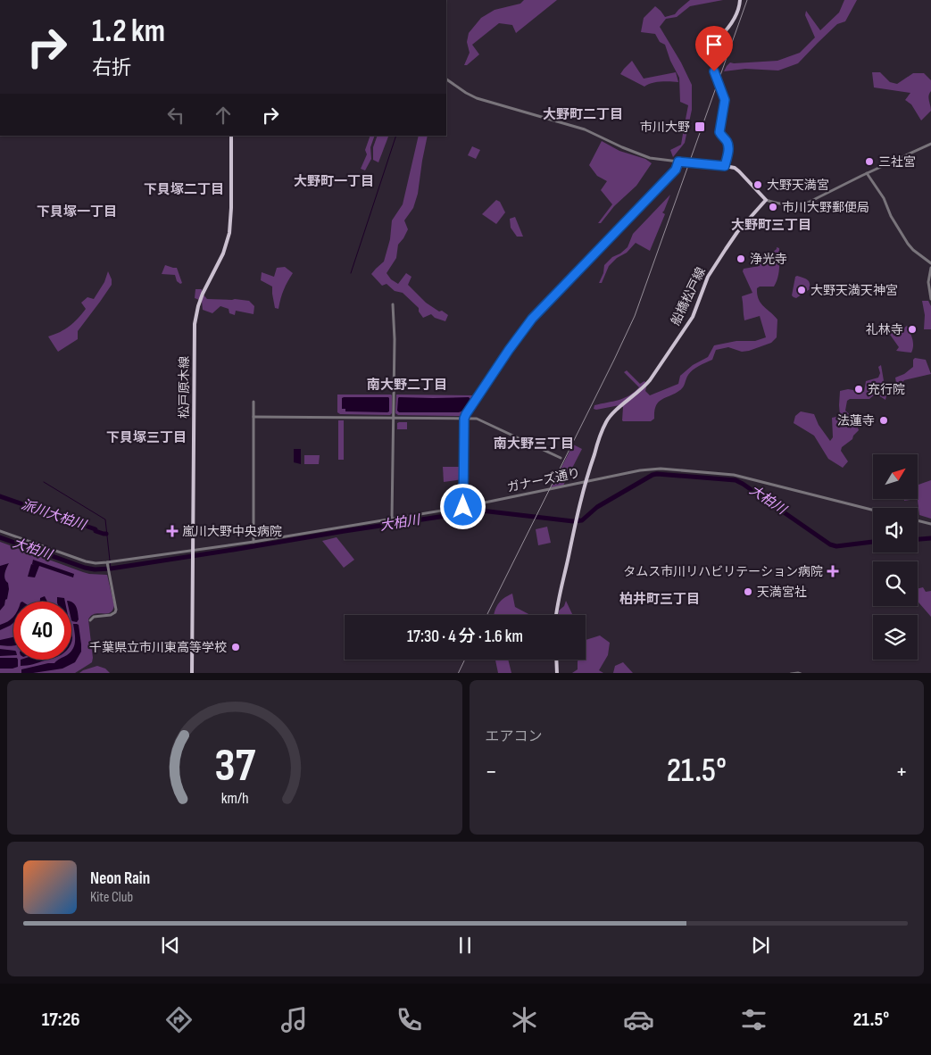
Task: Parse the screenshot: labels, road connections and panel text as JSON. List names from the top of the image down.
{
  "streets": {
    "main road": ["船橋松戸線", "松戸原木線"],
    "street": ["ガナーズ通り"]
  },
  "crossings": [
    ["船橋松戸線", "ガナーズ通り"],
    ["松戸原木線", "ガナーズ通り"]
  ],
  "districts": [
    "大野町二丁目",
    "大野町一丁目",
    "下貝塚二丁目",
    "下貝塚一丁目",
    "大野町三丁目",
    "南大野二丁目",
    "下貝塚三丁目",
    "南大野三丁目",
    "柏井町三丁目"
  ],
  "water": ["大柏川", "派川大柏川"],
  "places": {
    "transit": ["市川大野"],
    "other": [
      "三社宮",
      "大野天満宮",
      "市川大野郵便局",
      "浄光寺",
      "大野天満天神宮",
      "礼林寺",
      "充行院",
      "法蓮寺",
      "天満宮社",
      "千葉県立市川東高等学校"
    ],
    "health": ["嵐川大野中央病院", "タムス市川リハビリテーション病院"]
  },
  "north": "top right",
  "page": {
    "turn": ["1.2 km", "右折"],
    "limit": "40",
    "trip": "17:30 · 4 分 · 1.6 km",
    "tile": "エアコン",
    "heat": ["−", "21.5°", "+"],
    "song": ["Neon Rain", "Kite Club"],
    "tabs": ["17:26", "21.5°"],
    "gauge": ["37", "km/h"]
  }
}
